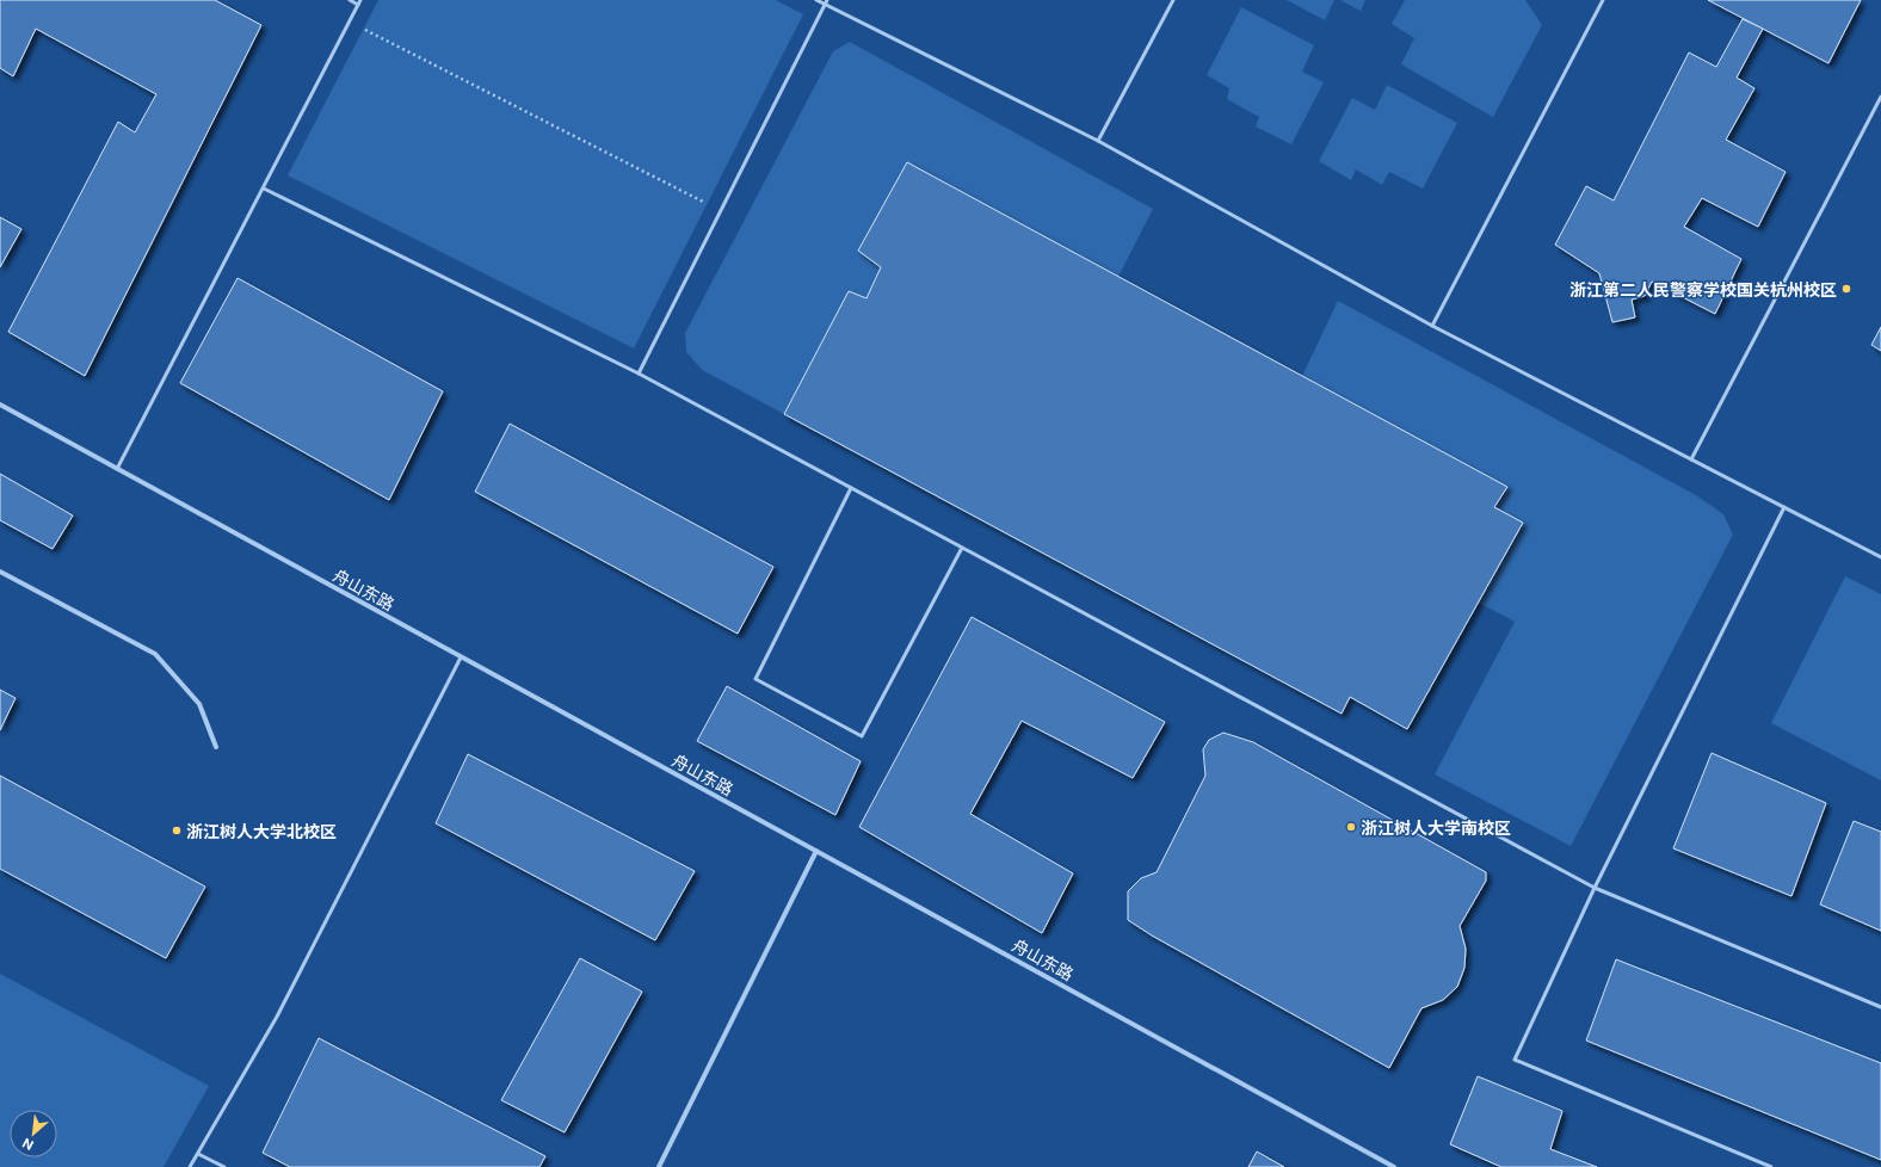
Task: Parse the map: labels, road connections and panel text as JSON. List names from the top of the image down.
{
  "streets": {
    "street": ["舟山东路"]
  },
  "places": ["浙江第二人民警察学校国关杭州校区", "浙江树人大学南校区", "浙江树人大学北校区"],
  "north": "bottom left"
}
